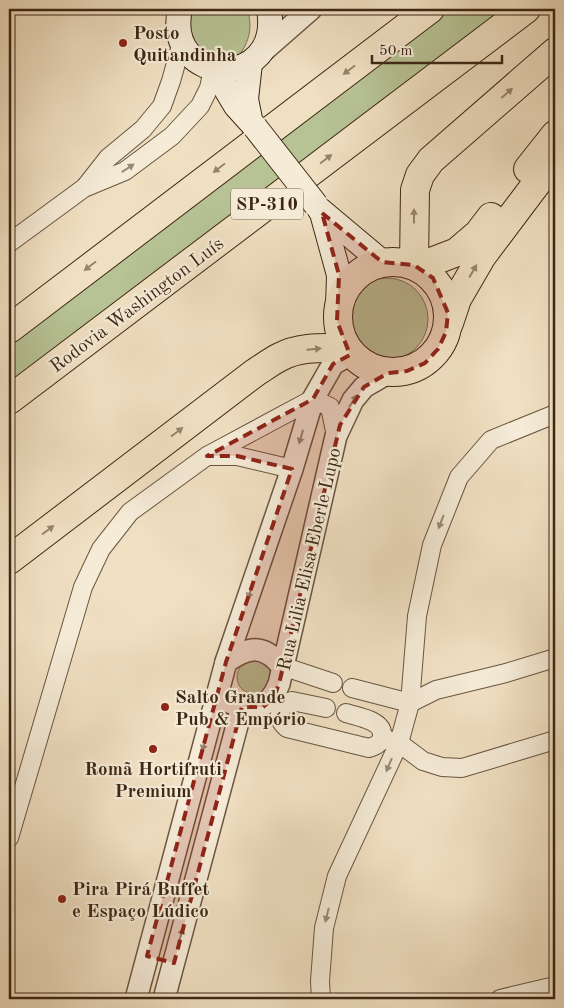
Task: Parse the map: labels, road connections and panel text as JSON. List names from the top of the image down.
{
  "streets": {
    "highway": ["SP-310", "Rodovia Washington Luís"],
    "street": ["Rua Lilia Elisa Eberle Lupo"]
  },
  "places": [
    "Posto Quitandinha",
    "Salto Grande Pub & Empório",
    "Romã Hortifruti Premium",
    "Pira Pirá Buffet e Espaço Lúdico"
  ],
  "scale_bar": "50 m"
}
